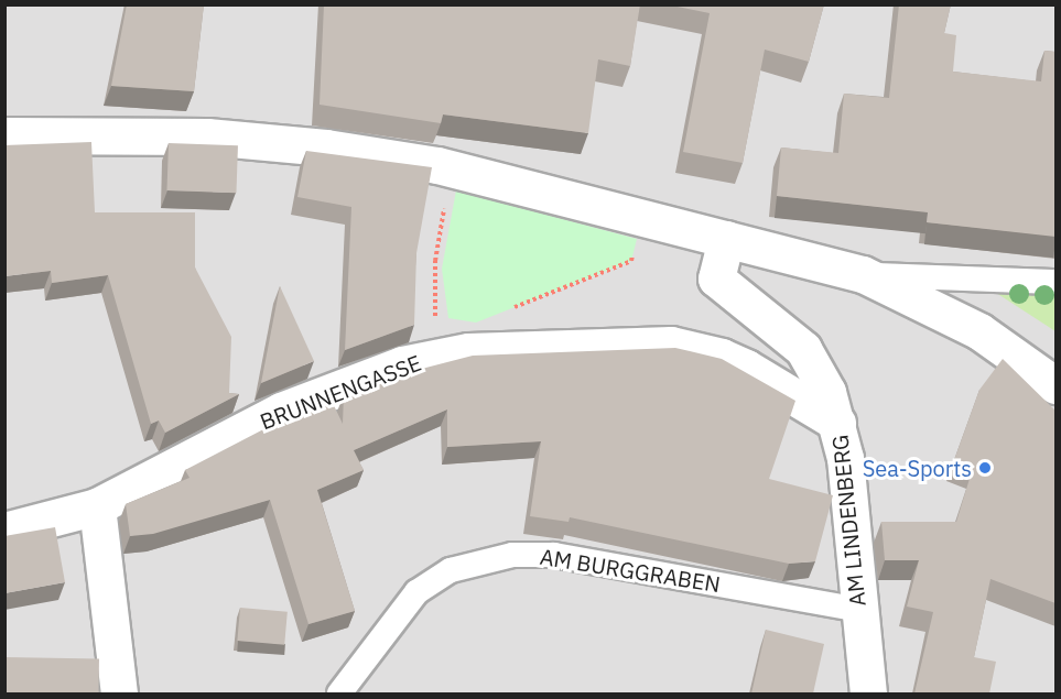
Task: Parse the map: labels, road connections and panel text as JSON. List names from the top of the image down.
{
  "streets": {
    "street": ["BRUNNENGASSE", "AM LINDENBERG"],
    "lane": ["AM BURGGRABEN"]
  },
  "crossings": [
    ["BRUNNENGASSE", "AM LINDENBERG"],
    ["AM LINDENBERG", "AM BURGGRABEN"]
  ],
  "places": ["Sea-Sports"]
}
